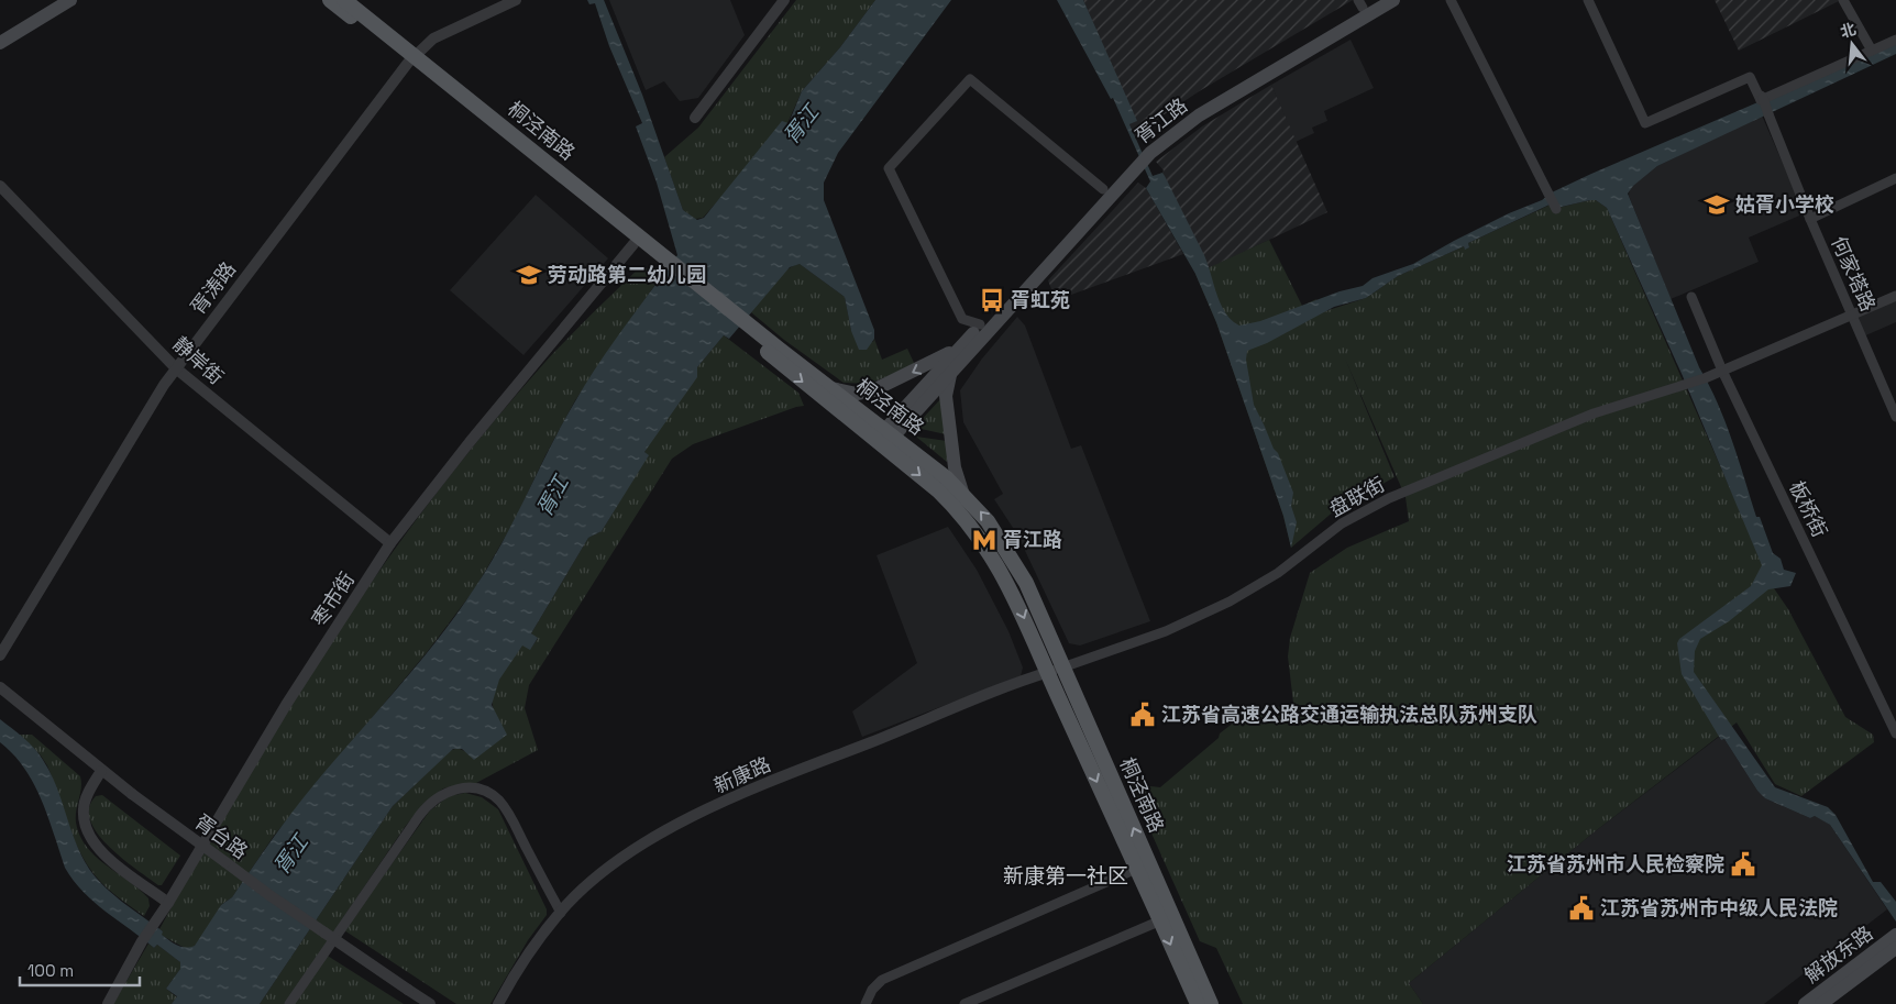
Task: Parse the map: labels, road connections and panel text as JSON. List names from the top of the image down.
{
  "streets": {
    "main road": ["胥江路", "桐泾南路", "解放东路"],
    "street": [
      "何家塔路",
      "胥涛路",
      "静岸街",
      "盘联街",
      "板桥街",
      "枣市街",
      "新康路",
      "胥台路"
    ]
  },
  "crossings": [
    ["胥江路", "桐泾南路"],
    ["桐泾南路", "胥涛路"],
    ["桐泾南路", "盘联街"],
    ["桐泾南路", "枣市街"],
    ["桐泾南路", "新康路"],
    ["何家塔路", "盘联街"],
    ["胥涛路", "静岸街"],
    ["静岸街", "枣市街"],
    ["盘联街", "板桥街"],
    ["盘联街", "新康路"]
  ],
  "districts": ["新康第一社区"],
  "water": ["胥江"],
  "places": {
    "school or university": ["姑胥小学校", "劳动路第二幼儿园"],
    "bus stop": ["胥虹苑"],
    "metro station": ["胥江路"],
    "public building": ["江苏省高速公路交通运输执法总队苏州支队", "江苏省苏州市人民检察院", "江苏省苏州市中级人民法院"]
  },
  "scale_bar": "100 m",
  "north": "top"
}
